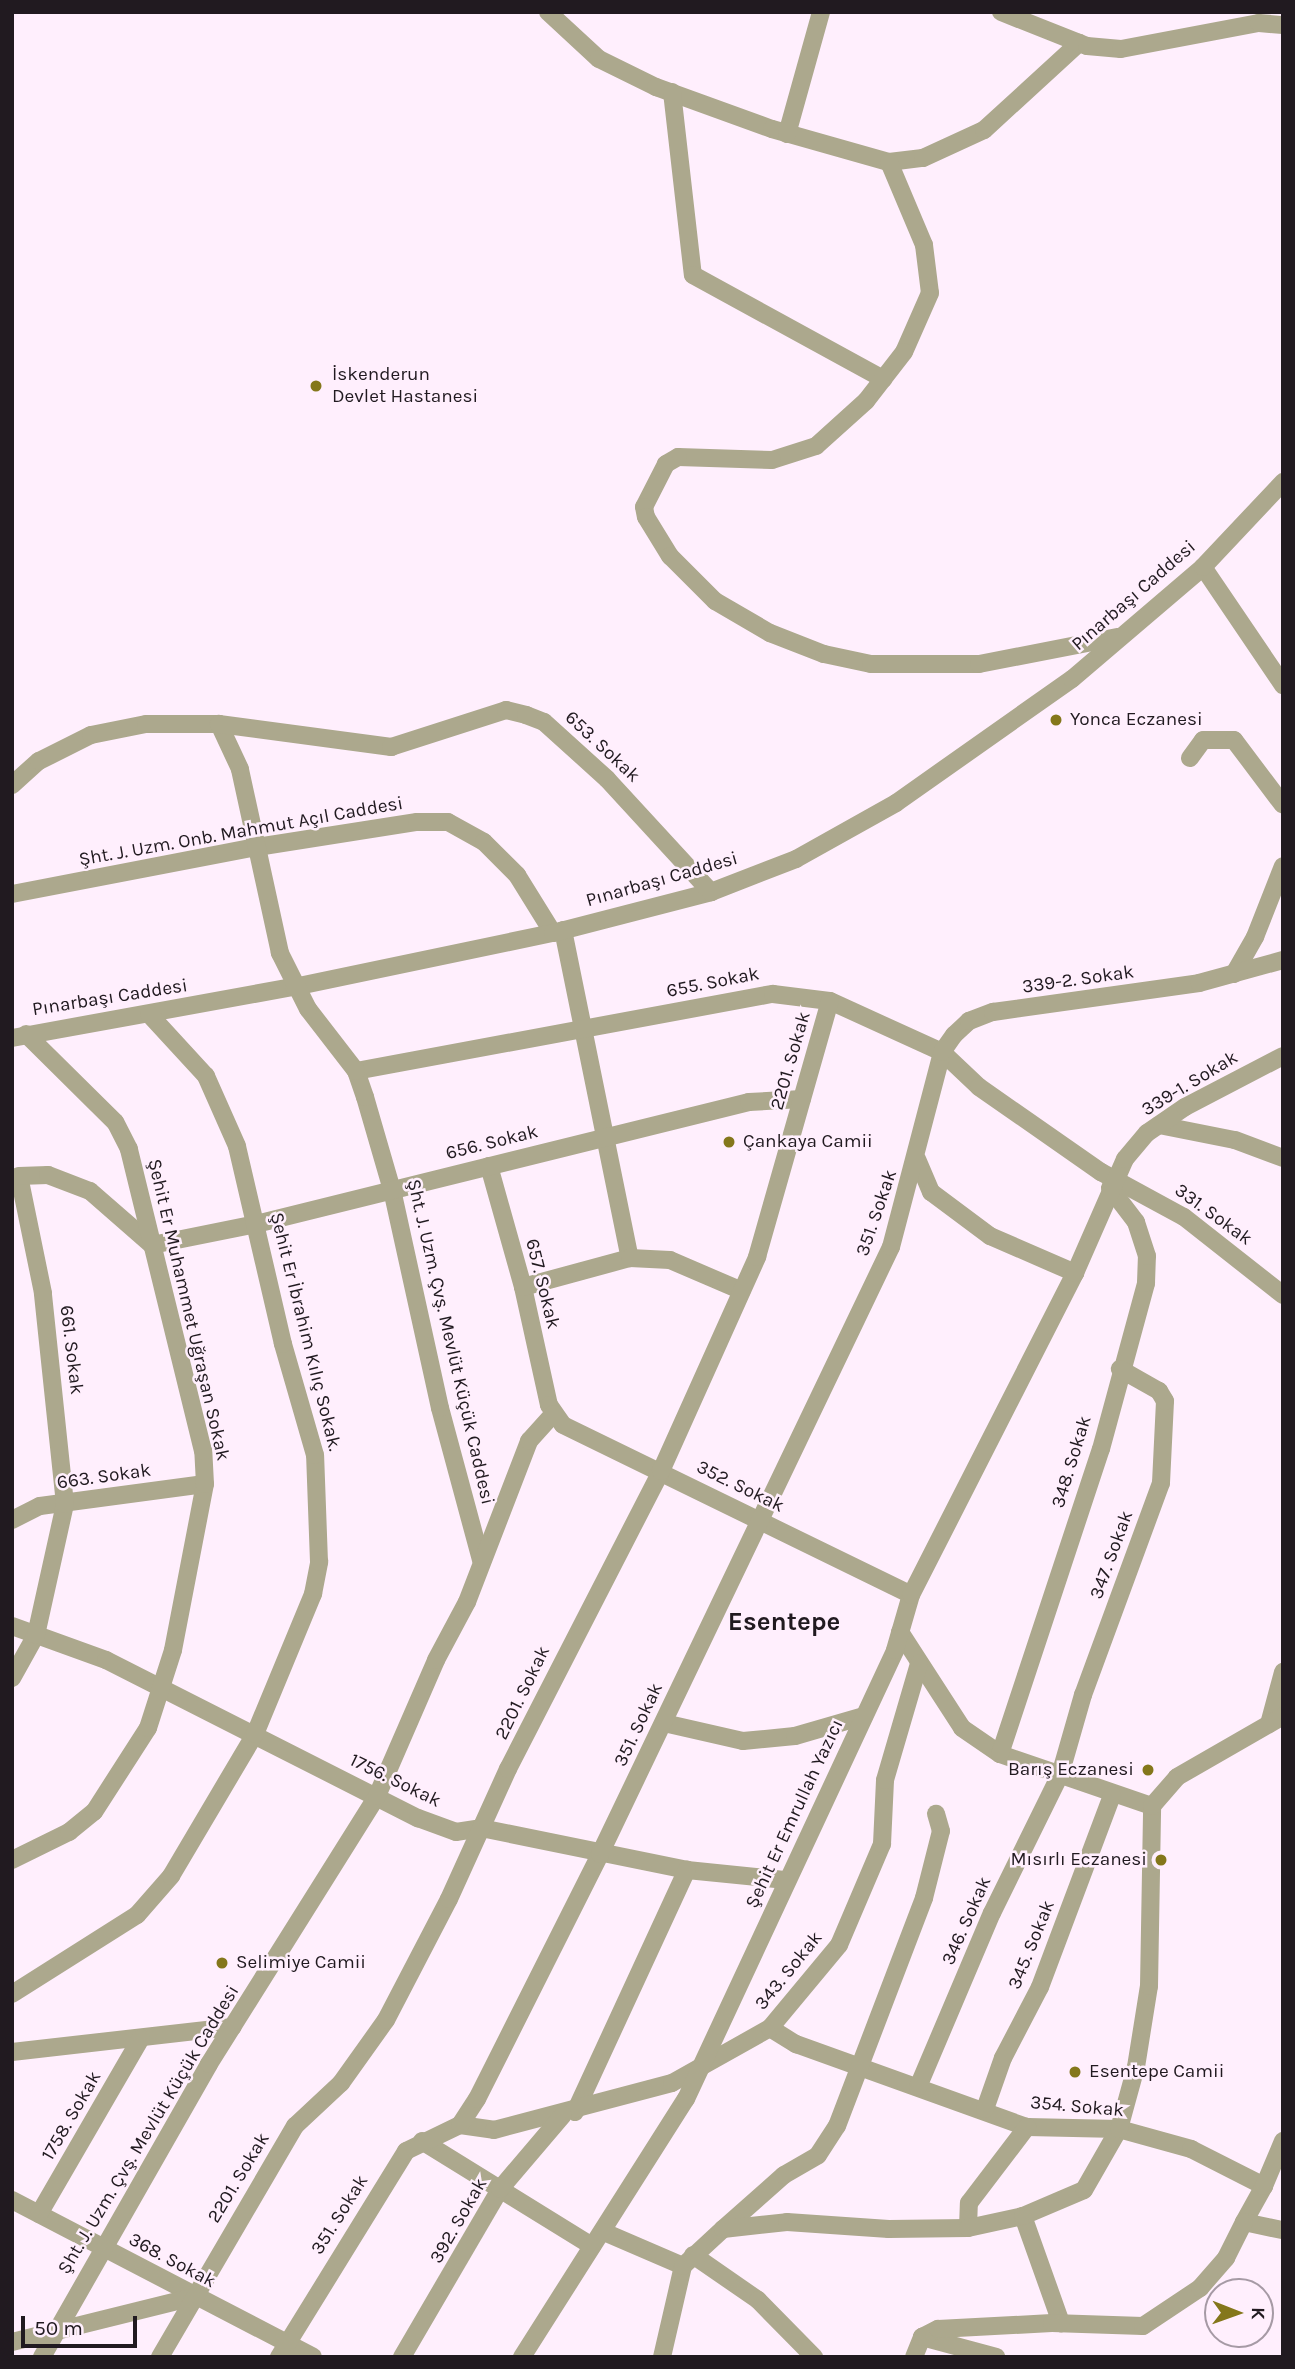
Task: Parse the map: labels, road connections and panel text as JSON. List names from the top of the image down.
{
  "streets": {
    "street": [
      "Pınarbaşı Caddesi",
      "653. Sokak",
      "Şht. J. Uzm. Onb. Mahmut Açıl Caddesi",
      "339-2. Sokak",
      "655. Sokak",
      "2201. Sokak",
      "339-1. Sokak",
      "656. Sokak",
      "351. Sokak",
      "331. Sokak",
      "657. Sokak",
      "Şehit Er Muhammet Uğraşan Sokak",
      "Şehit Er İbrahim Kılıç Sokak.",
      "Şht. J. Uzm. Çvş. Mevlüt Küçük Caddesi",
      "661. Sokak",
      "348. Sokak",
      "663. Sokak",
      "352. Sokak",
      "347. Sokak",
      "1756. Sokak",
      "Şehit Er Emrullah Yazıcı",
      "346. Sokak",
      "345. Sokak",
      "343. Sokak",
      "354. Sokak",
      "1758. Sokak",
      "392. Sokak",
      "368. Sokak"
    ]
  },
  "crossings": [
    ["Pınarbaşı Caddesi", "653. Sokak"],
    ["Pınarbaşı Caddesi", "Şht. J. Uzm. Onb. Mahmut Açıl Caddesi"],
    ["Pınarbaşı Caddesi", "Şehit Er Muhammet Uğraşan Sokak"],
    ["Pınarbaşı Caddesi", "Şehit Er İbrahim Kılıç Sokak."],
    ["Pınarbaşı Caddesi", "Şht. J. Uzm. Çvş. Mevlüt Küçük Caddesi"],
    ["653. Sokak", "Şht. J. Uzm. Çvş. Mevlüt Küçük Caddesi"],
    ["Şht. J. Uzm. Onb. Mahmut Açıl Caddesi", "655. Sokak"],
    ["Şht. J. Uzm. Onb. Mahmut Açıl Caddesi", "656. Sokak"],
    ["Şht. J. Uzm. Onb. Mahmut Açıl Caddesi", "Şht. J. Uzm. Çvş. Mevlüt Küçük Caddesi"],
    ["339-2. Sokak", "655. Sokak"],
    ["339-2. Sokak", "351. Sokak"],
    ["655. Sokak", "2201. Sokak"],
    ["655. Sokak", "339-1. Sokak"],
    ["655. Sokak", "351. Sokak"],
    ["655. Sokak", "331. Sokak"],
    ["655. Sokak", "Şht. J. Uzm. Çvş. Mevlüt Küçük Caddesi"],
    ["655. Sokak", "348. Sokak"],
    ["2201. Sokak", "656. Sokak"],
    ["2201. Sokak", "352. Sokak"],
    ["2201. Sokak", "1756. Sokak"],
    ["2201. Sokak", "368. Sokak"],
    ["339-1. Sokak", "331. Sokak"],
    ["339-1. Sokak", "348. Sokak"],
    ["339-1. Sokak", "Şehit Er Emrullah Yazıcı"],
    ["656. Sokak", "657. Sokak"],
    ["656. Sokak", "Şehit Er Muhammet Uğraşan Sokak"],
    ["656. Sokak", "Şehit Er İbrahim Kılıç Sokak."],
    ["656. Sokak", "Şht. J. Uzm. Çvş. Mevlüt Küçük Caddesi"],
    ["656. Sokak", "661. Sokak"],
    ["351. Sokak", "352. Sokak"],
    ["351. Sokak", "1756. Sokak"],
    ["351. Sokak", "343. Sokak"],
    ["351. Sokak", "368. Sokak"],
    ["331. Sokak", "348. Sokak"],
    ["657. Sokak", "352. Sokak"],
    ["Şehit Er Muhammet Uğraşan Sokak", "661. Sokak"],
    ["Şehit Er Muhammet Uğraşan Sokak", "663. Sokak"],
    ["Şehit Er Muhammet Uğraşan Sokak", "1756. Sokak"],
    ["Şehit Er İbrahim Kılıç Sokak.", "1756. Sokak"],
    ["Şht. J. Uzm. Çvş. Mevlüt Küçük Caddesi", "1756. Sokak"],
    ["Şht. J. Uzm. Çvş. Mevlüt Küçük Caddesi", "368. Sokak"],
    ["661. Sokak", "663. Sokak"],
    ["661. Sokak", "1756. Sokak"],
    ["348. Sokak", "347. Sokak"],
    ["352. Sokak", "Şehit Er Emrullah Yazıcı"],
    ["347. Sokak", "346. Sokak"],
    ["1756. Sokak", "Şehit Er Emrullah Yazıcı"],
    ["1756. Sokak", "392. Sokak"],
    ["Şehit Er Emrullah Yazıcı", "343. Sokak"],
    ["346. Sokak", "354. Sokak"],
    ["345. Sokak", "354. Sokak"],
    ["343. Sokak", "354. Sokak"],
    ["343. Sokak", "392. Sokak"],
    ["1758. Sokak", "368. Sokak"]
  ],
  "districts": ["Esentepe"],
  "places": [
    "İskenderun Devlet Hastanesi",
    "Yonca Eczanesi",
    "Çankaya Camii",
    "Barış Eczanesi",
    "Mısırlı Eczanesi",
    "Selimiye Camii",
    "Esentepe Camii"
  ],
  "scale_bar": "50 m",
  "north": "right"
}
